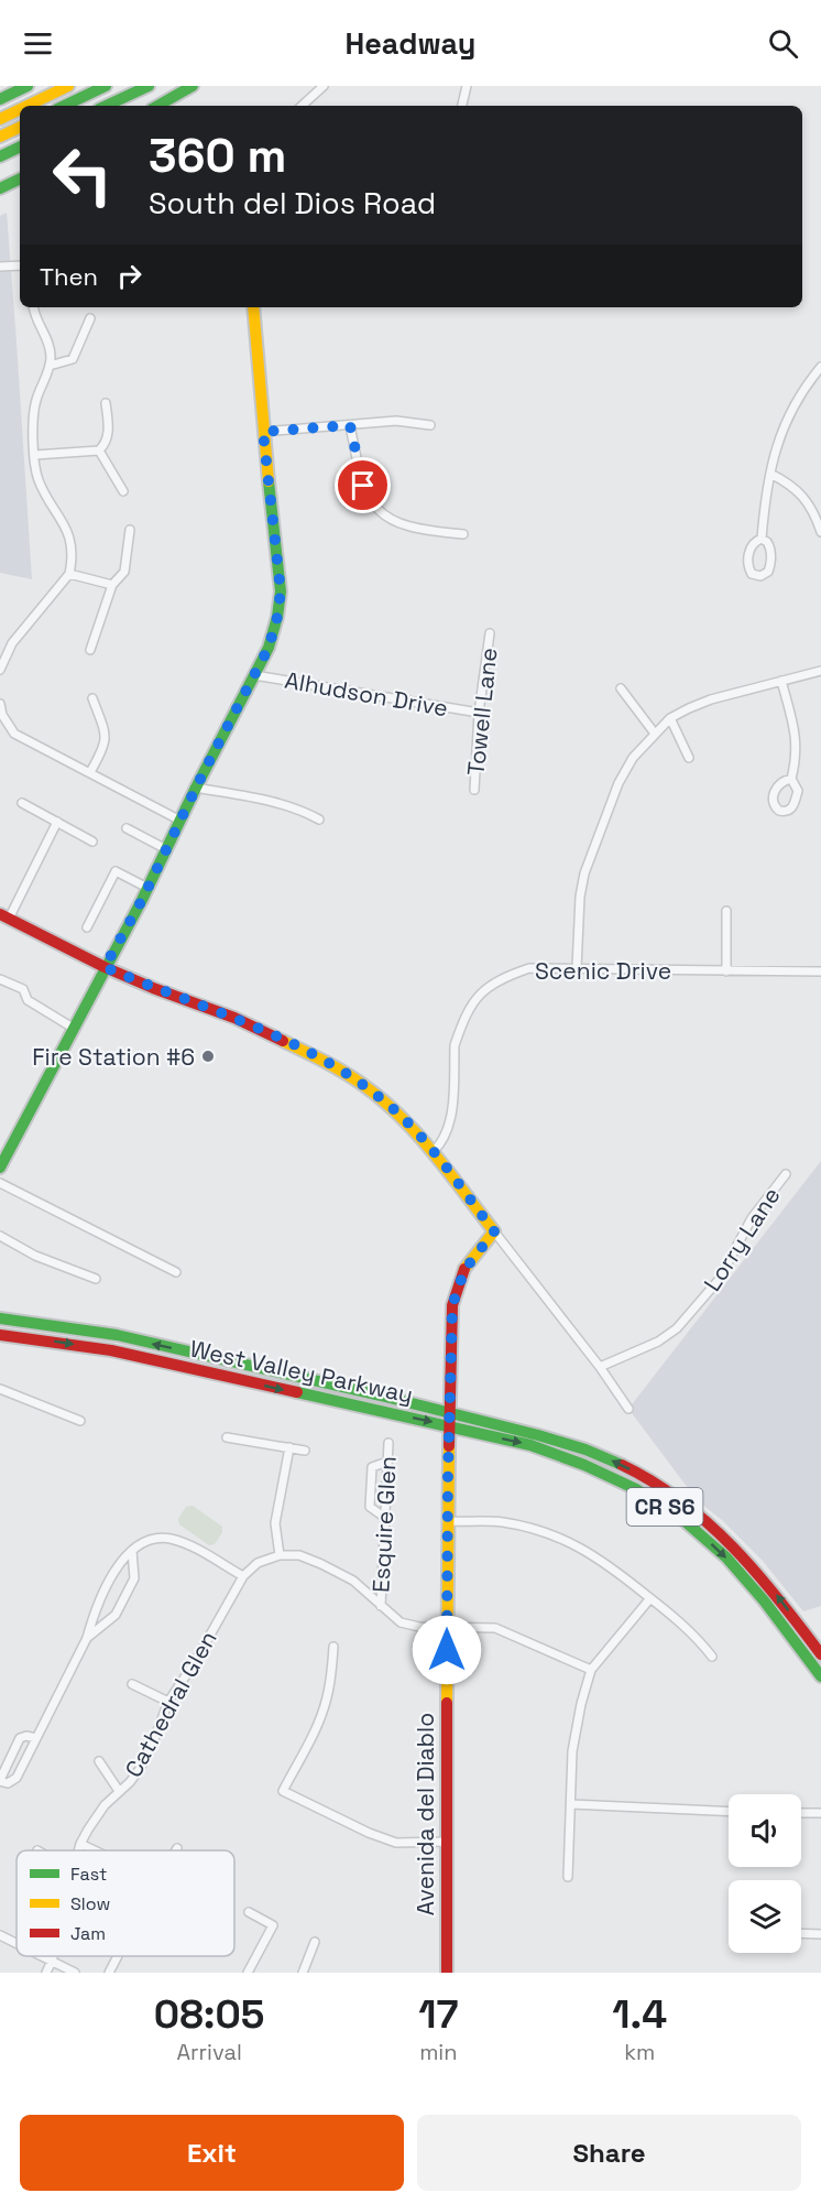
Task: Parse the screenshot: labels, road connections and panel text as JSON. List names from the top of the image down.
{
  "streets": {
    "main road": ["West Valley Parkway", "CR S6", "Avenida del Diablo"],
    "street": [
      "Alhudson Drive",
      "Towell Lane",
      "Scenic Drive",
      "Lorry Lane",
      "Esquire Glen",
      "Cathedral Glen"
    ]
  },
  "crossings": [
    ["Alhudson Drive", "Towell Lane"],
    ["West Valley Parkway", "Avenida del Diablo"]
  ],
  "places": ["Fire Station #6"],
  "legend": ["Fast", "Slow", "Jam"],
  "page": {
    "header": "Headway",
    "turn": ["360 m", "South del Dios Road"],
    "then": "Then",
    "eta": [
      "08:05",
      "Arrival",
      "17",
      "min",
      "1.4",
      "km"
    ],
    "buttons": ["Exit", "Share"]
  }
}
